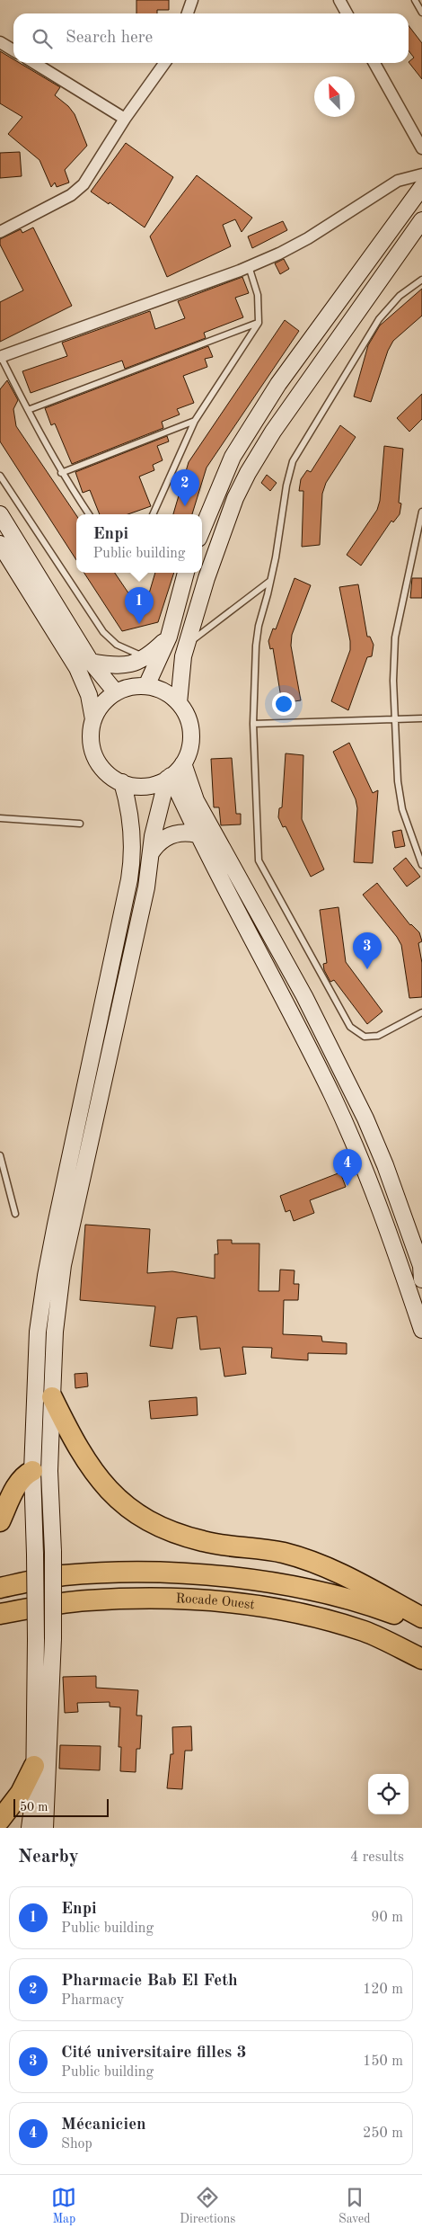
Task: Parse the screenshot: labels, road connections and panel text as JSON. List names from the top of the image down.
{
  "streets": {
    "highway": ["Rocade Ouest"]
  },
  "scale_bar": "50 m",
  "north": "top left",
  "page": {
    "search": "Search here",
    "pins": [
      "2",
      "1",
      "3",
      "4"
    ],
    "popup": ["Enpi", "Public building"],
    "scale": "50 m",
    "heading": ["Nearby", "4 results"],
    "list": [
      {
        "mark": "1",
        "name": "Enpi",
        "note": "Public building",
        "value": "90 m"
      },
      {
        "mark": "2",
        "name": "Pharmacie Bab El Feth",
        "note": "Pharmacy",
        "value": "120 m"
      },
      {
        "mark": "3",
        "name": "Cité universitaire filles 3",
        "note": "Public building",
        "value": "150 m"
      },
      {
        "mark": "4",
        "name": "Mécanicien",
        "note": "Shop",
        "value": "250 m"
      }
    ],
    "nav": ["Map", "Directions", "Saved"]
  }
}
